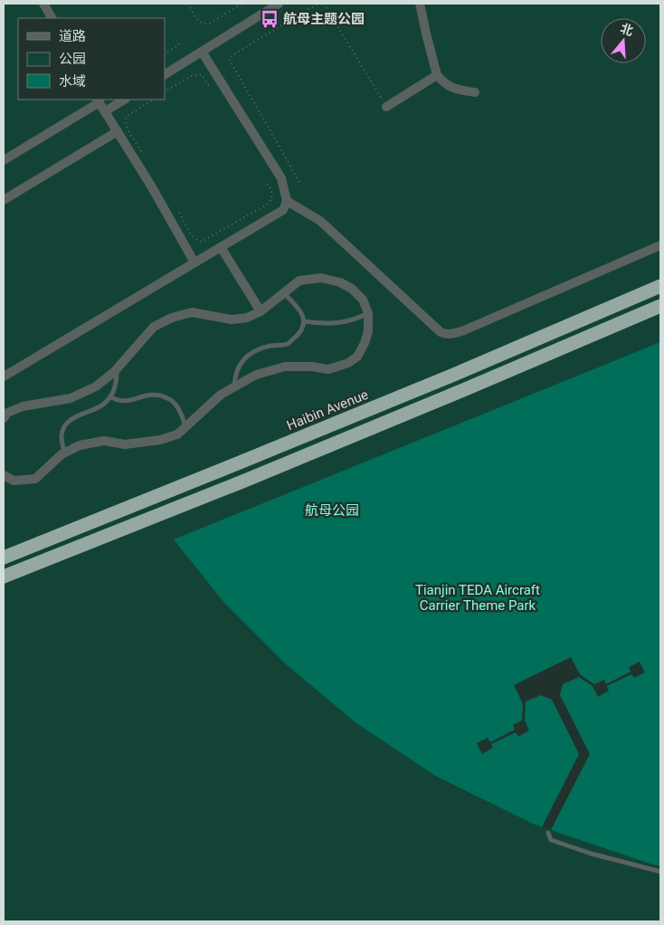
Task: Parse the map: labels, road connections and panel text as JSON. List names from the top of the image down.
{
  "streets": {
    "highway": ["Haibin Avenue"]
  },
  "parks": ["航母公园", "Tianjin TEDA Aircraft Carrier Theme Park"],
  "places": {
    "bus stop": ["航母主题公园"]
  },
  "legend": ["道路", "公园", "水域"],
  "north": "top"
}
